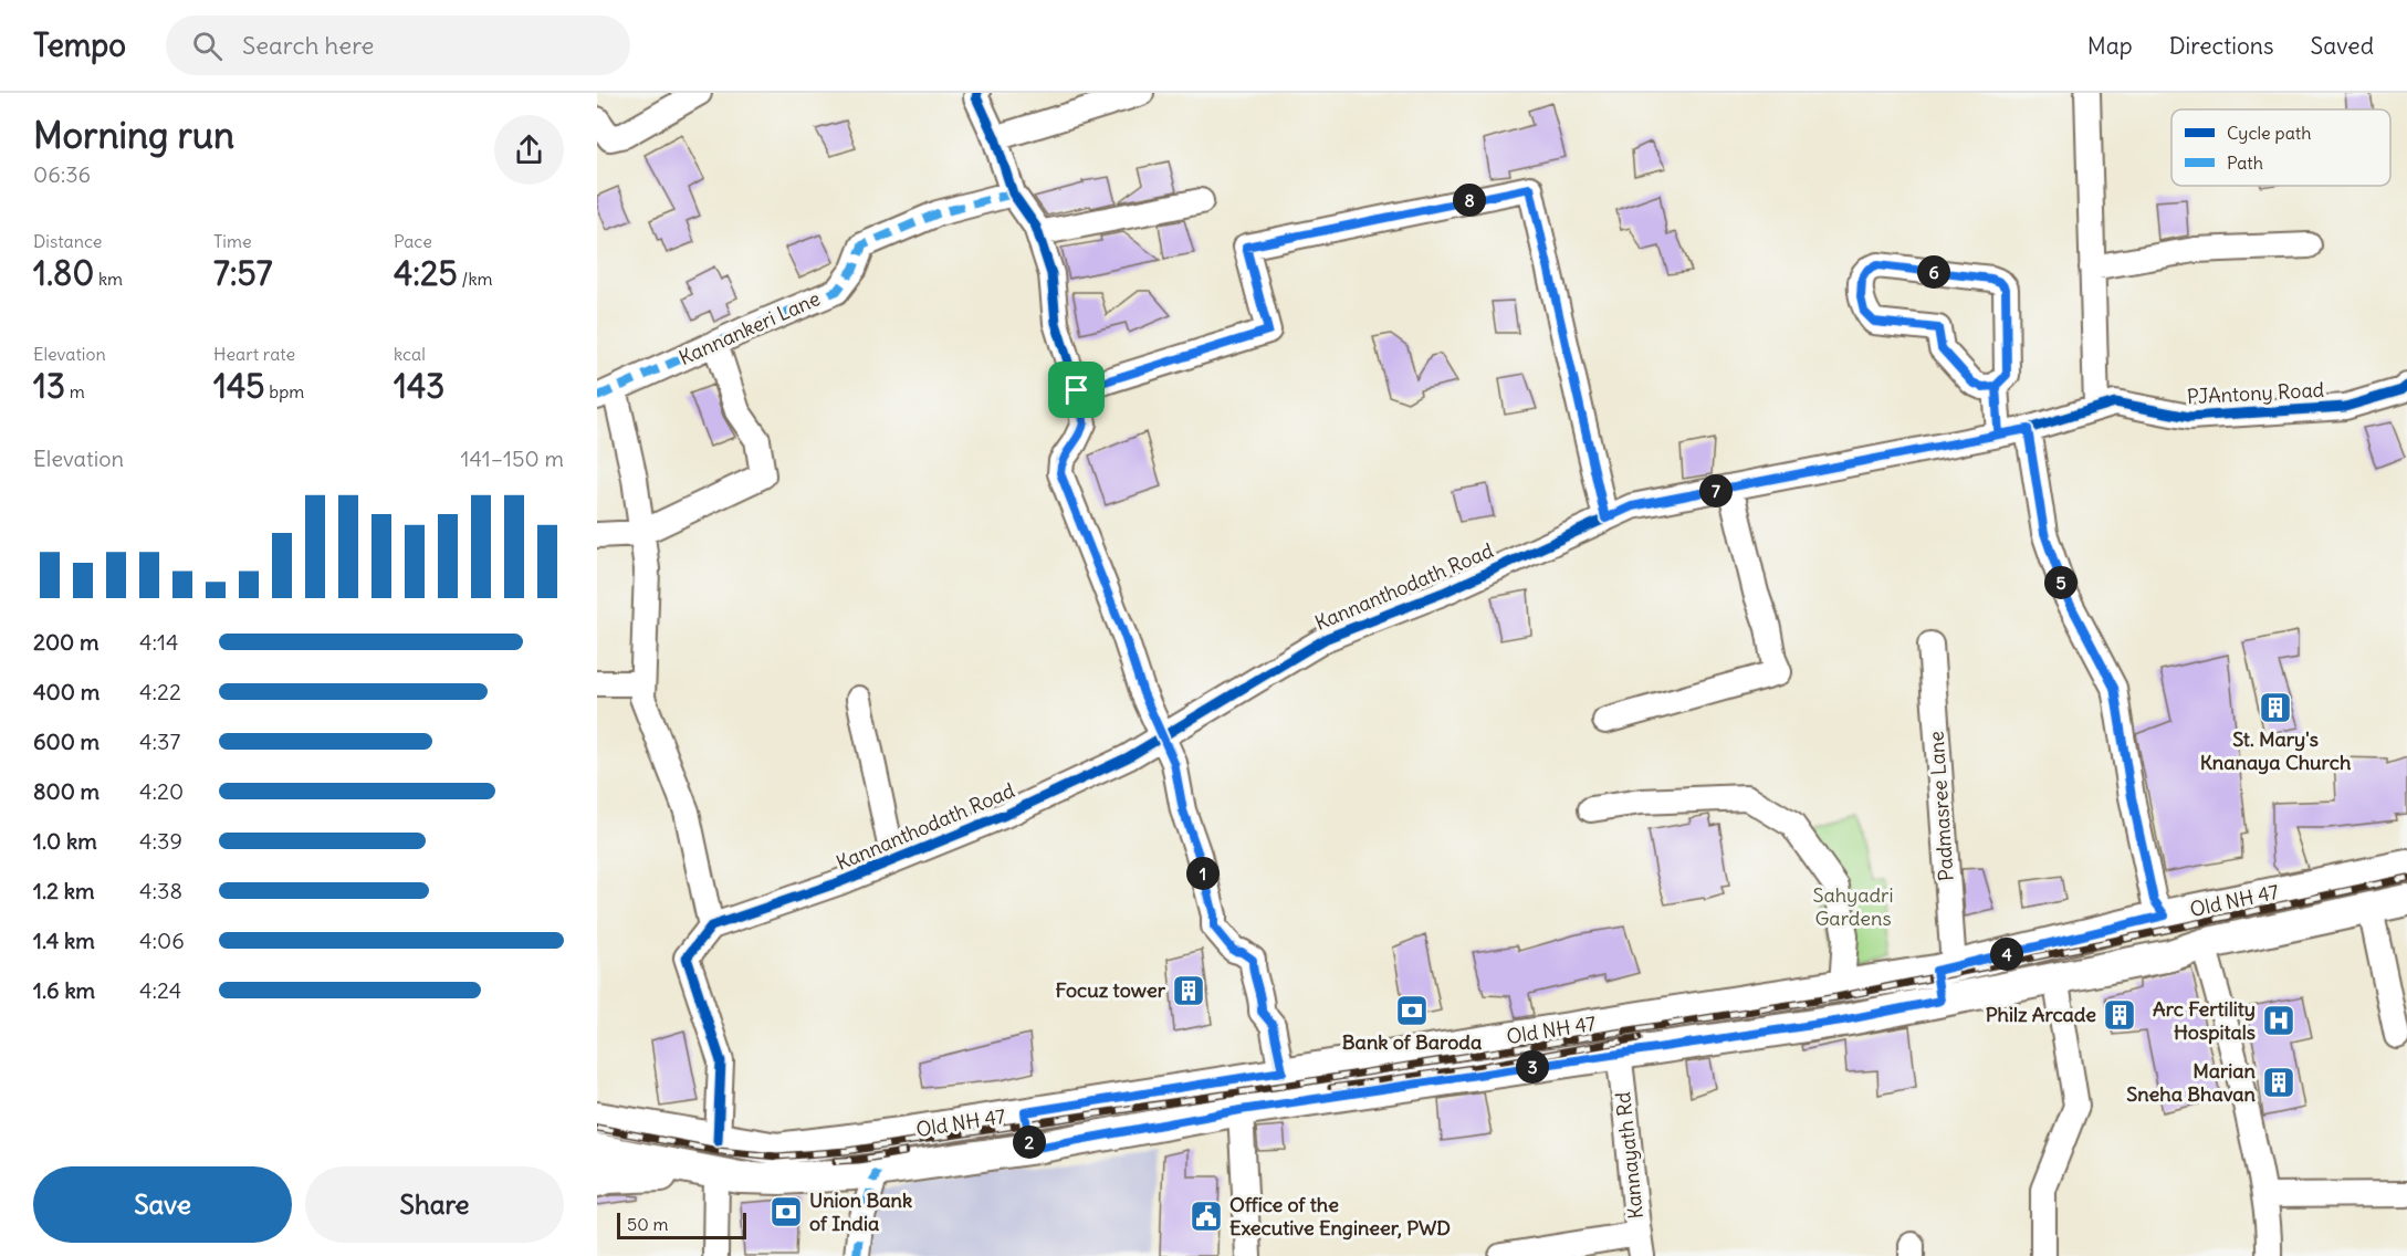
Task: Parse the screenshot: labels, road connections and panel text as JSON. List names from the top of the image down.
{
  "streets": {
    "main road": ["Old NH 47"],
    "street": [
      "Kannankeri Lane",
      "PJAntony Road",
      "Kannanthodath Road",
      "Padmasree Lane",
      "Kannayath Rd"
    ]
  },
  "crossings": [
    ["PJAntony Road", "Kannanthodath Road"],
    ["Padmasree Lane", "Old NH 47"],
    ["Old NH 47", "Kannayath Rd"]
  ],
  "parks": ["Sahyadri Gardens"],
  "places": {
    "building": [
      "St. Mary's Knanaya Church",
      "Focuz tower",
      "Philz Arcade",
      "Marian Sneha Bhavan"
    ],
    "bank": ["Bank of Baroda", "Union Bank of India"],
    "hospital": ["Arc Fertility Hospitals"],
    "public building": ["Office of the Executive Engineer, PWD"]
  },
  "legend": ["Cycle path", "Path"],
  "scale_bar": "50 m",
  "page": {
    "header": "Tempo",
    "search": "Search here",
    "nav": ["Map", "Directions", "Saved"],
    "heading": ["Morning run", "06:36"],
    "pins": [
      "8",
      "6",
      "7",
      "5",
      "1",
      "4",
      "3",
      "2"
    ],
    "stats": [
      ["Distance", "1.80 km"],
      ["Time", "7:57"],
      ["Pace", "4:25 /km"],
      ["Elevation", "13 m"],
      ["Heart rate", "145 bpm"],
      ["kcal", "143"]
    ],
    "chart": ["Elevation", "141–150 m"],
    "list": [
      {
        "name": "200 m",
        "note": "4:14"
      },
      {
        "name": "400 m",
        "note": "4:22"
      },
      {
        "name": "600 m",
        "note": "4:37"
      },
      {
        "name": "800 m",
        "note": "4:20"
      },
      {
        "name": "1.0 km",
        "note": "4:39"
      },
      {
        "name": "1.2 km",
        "note": "4:38"
      },
      {
        "name": "1.4 km",
        "note": "4:06"
      },
      {
        "name": "1.6 km",
        "note": "4:24"
      }
    ],
    "buttons": ["Save", "Share"],
    "scale": "50 m"
  }
}
